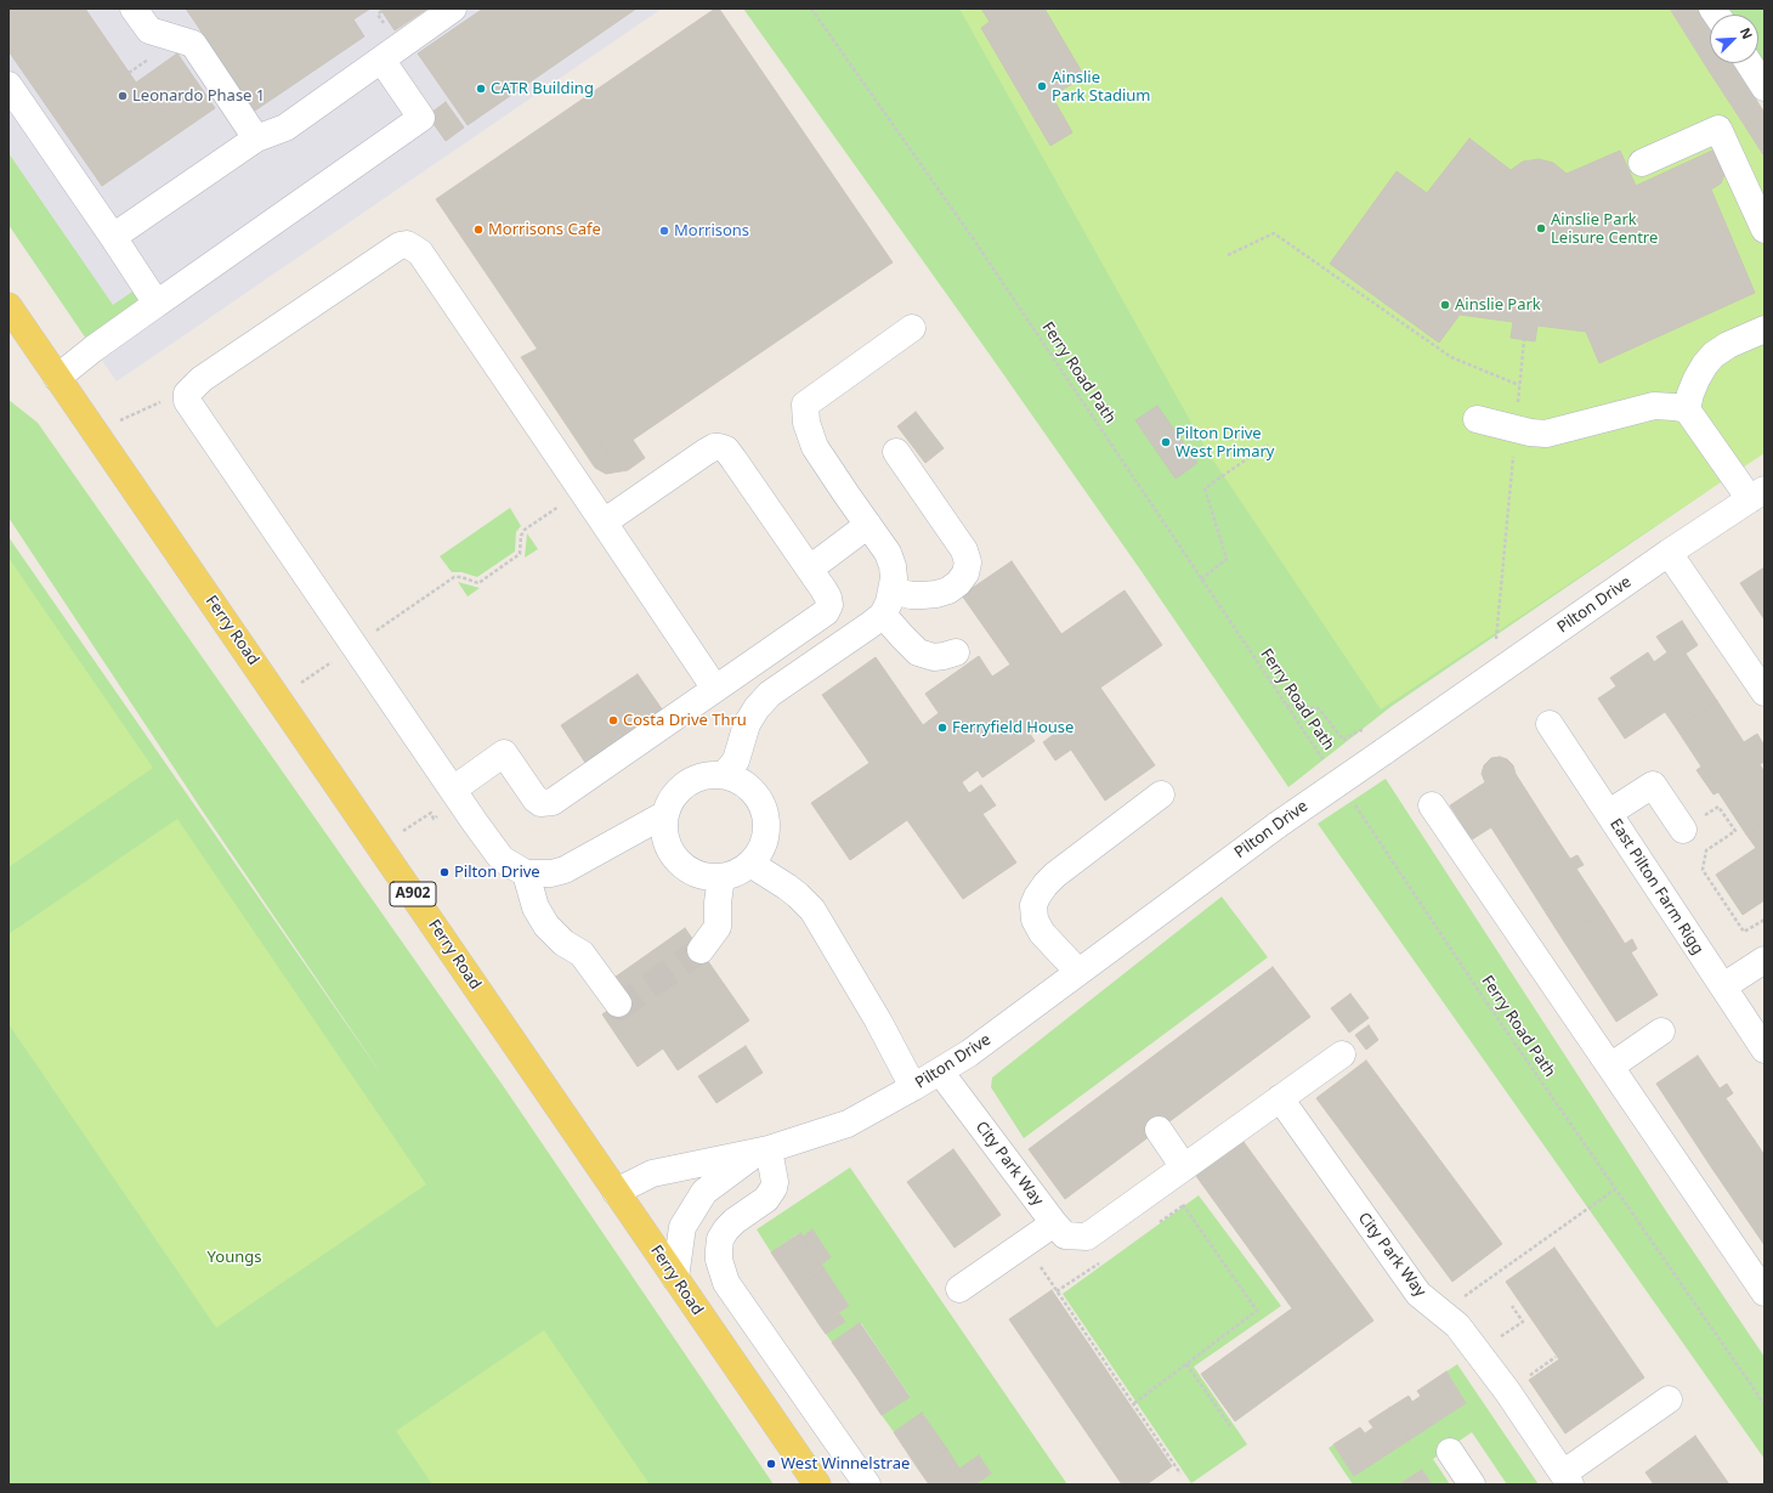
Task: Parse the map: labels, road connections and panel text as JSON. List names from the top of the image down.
{
  "streets": {
    "main road": ["Ferry Road", "A902"],
    "street": ["Pilton Drive", "East Pilton Farm Rigg", "City Park Way"],
    "path": ["Ferry Road Path"]
  },
  "crossings": [
    ["Pilton Drive", "Ferry Road"],
    ["Pilton Drive", "City Park Way"]
  ],
  "parks": ["Youngs"],
  "places": [
    "Ainslie Park Stadium",
    "CATR Building",
    "Leonardo Phase 1",
    "Ainslie Park Leisure Centre",
    "Morrisons Cafe",
    "Morrisons",
    "Ainslie Park",
    "Pilton Drive West Primary",
    "Costa Drive Thru",
    "Ferryfield House",
    "Pilton Drive",
    "West Winnelstrae"
  ],
  "north": "top right"
}
